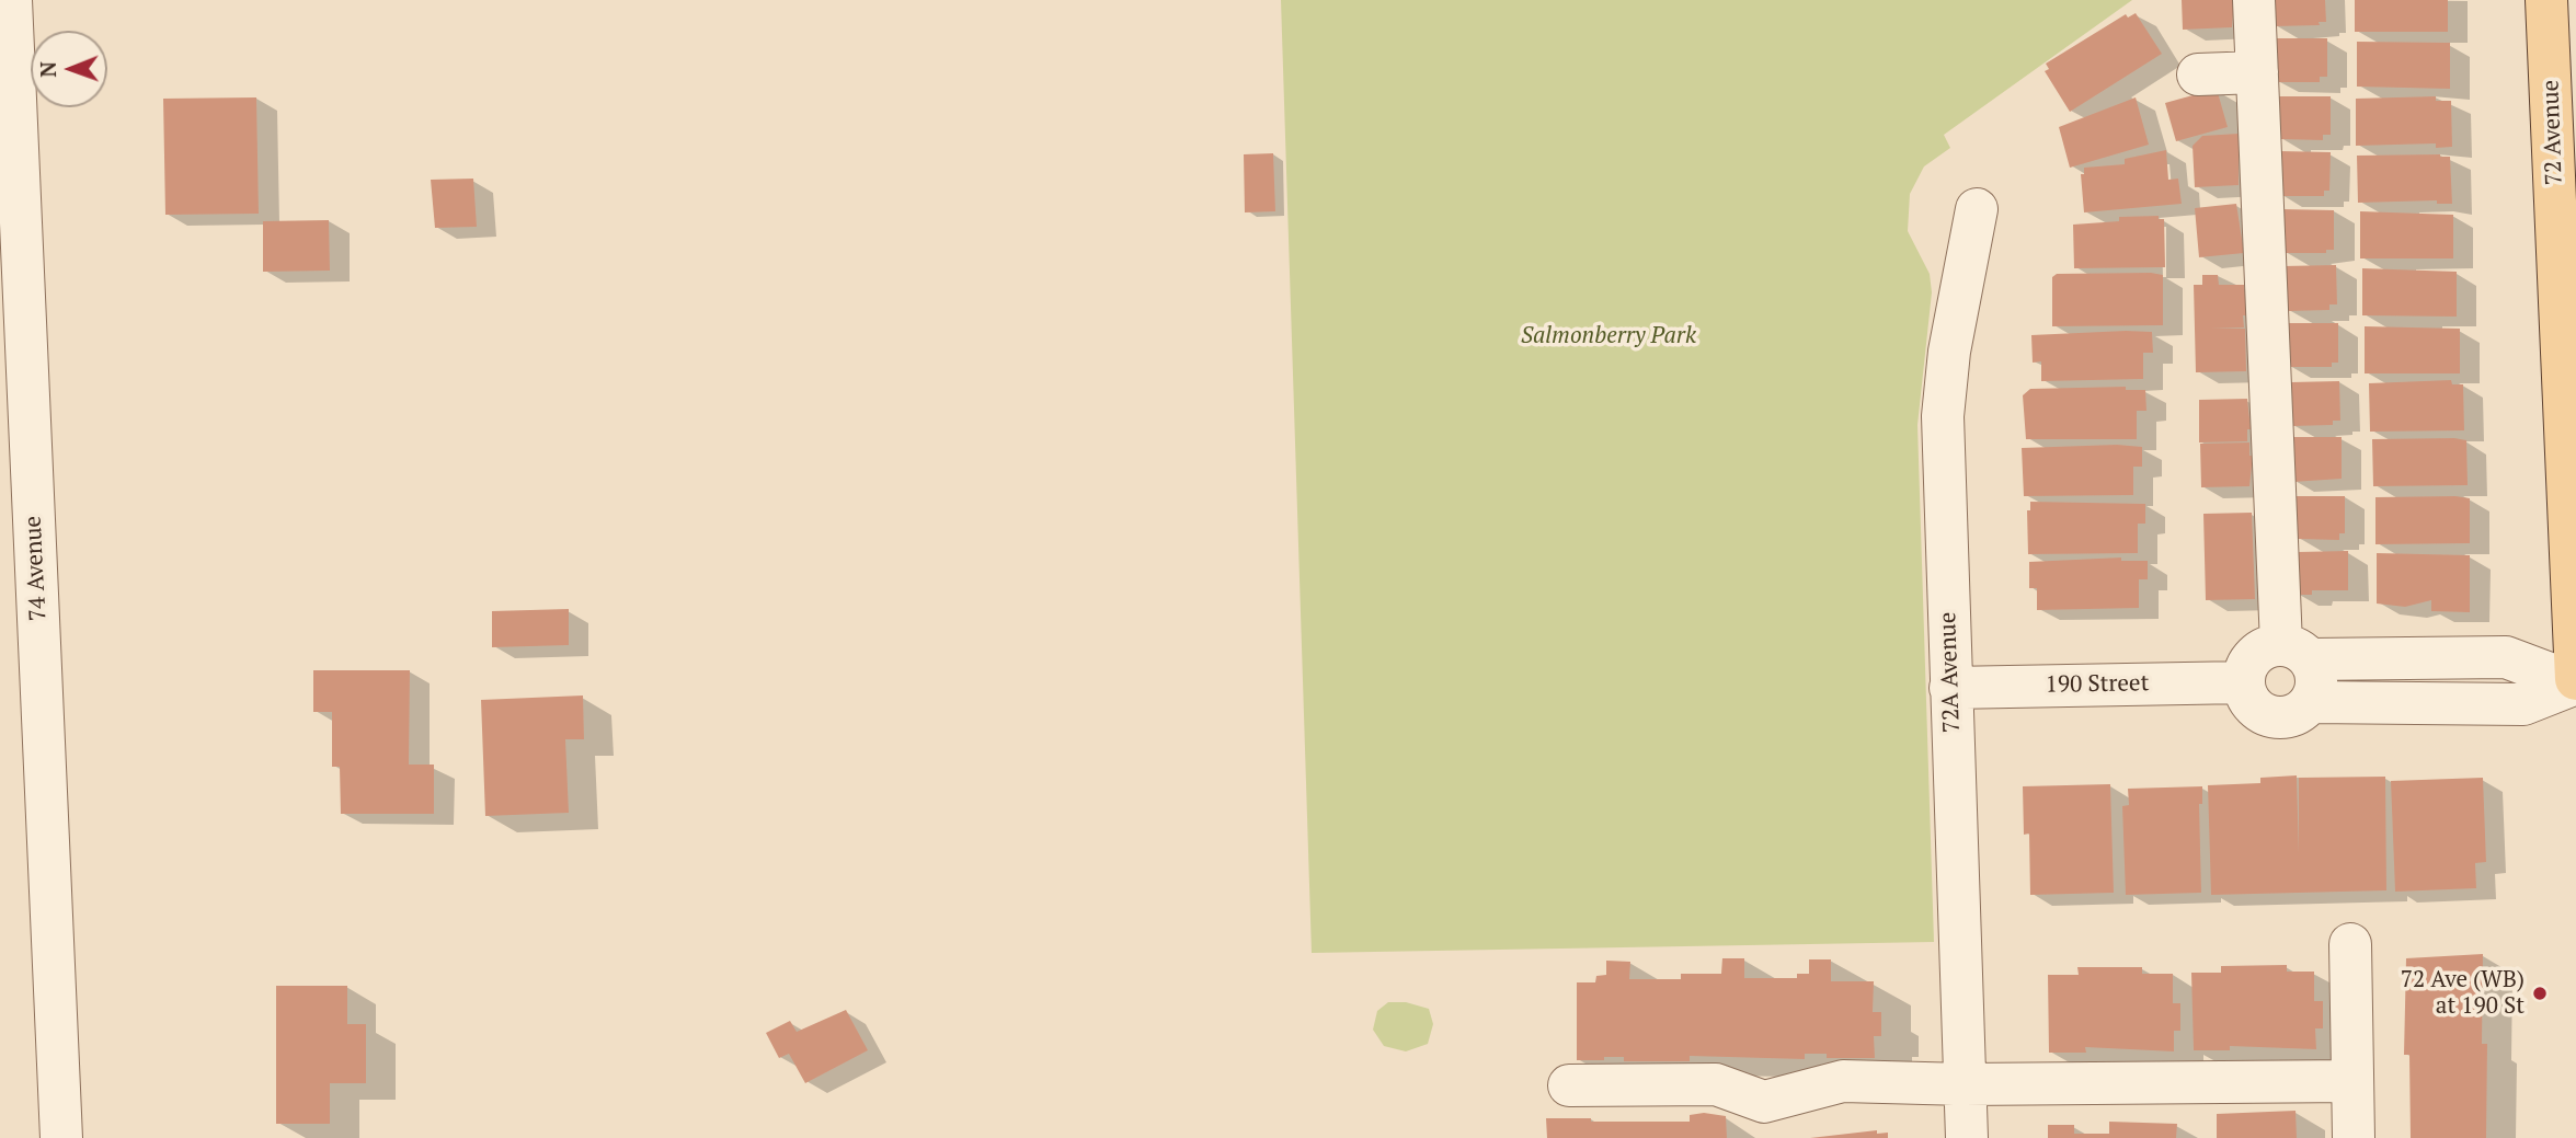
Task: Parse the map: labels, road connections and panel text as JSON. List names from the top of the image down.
{
  "streets": {
    "main road": ["72 Avenue"],
    "street": ["74 Avenue", "72A Avenue", "190 Street"]
  },
  "crossings": [
    ["72A Avenue", "190 Street"]
  ],
  "parks": ["Salmonberry Park"],
  "places": ["72 Ave (WB) at 190 St"],
  "north": "left"
}
